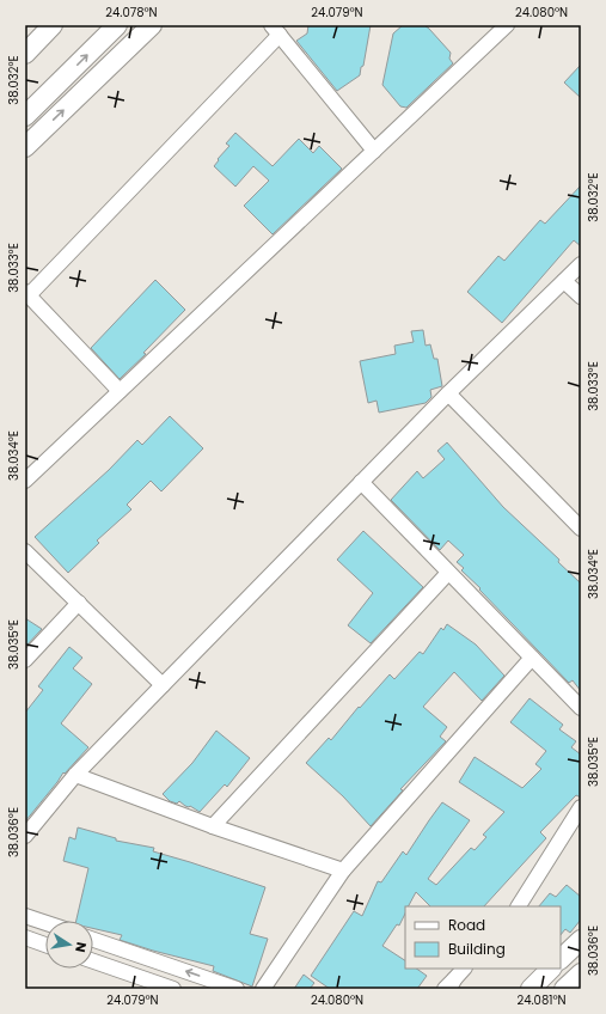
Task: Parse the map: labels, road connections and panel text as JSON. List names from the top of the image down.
{
  "legend": ["Road", "Building"],
  "north": "right",
  "coordinates": [
    "24.078°N",
    "24.079°N",
    "24.080°N",
    "38.032°E",
    "38.033°E",
    "38.034°E",
    "38.035°E",
    "38.036°E",
    "24.081°N"
  ]
}
